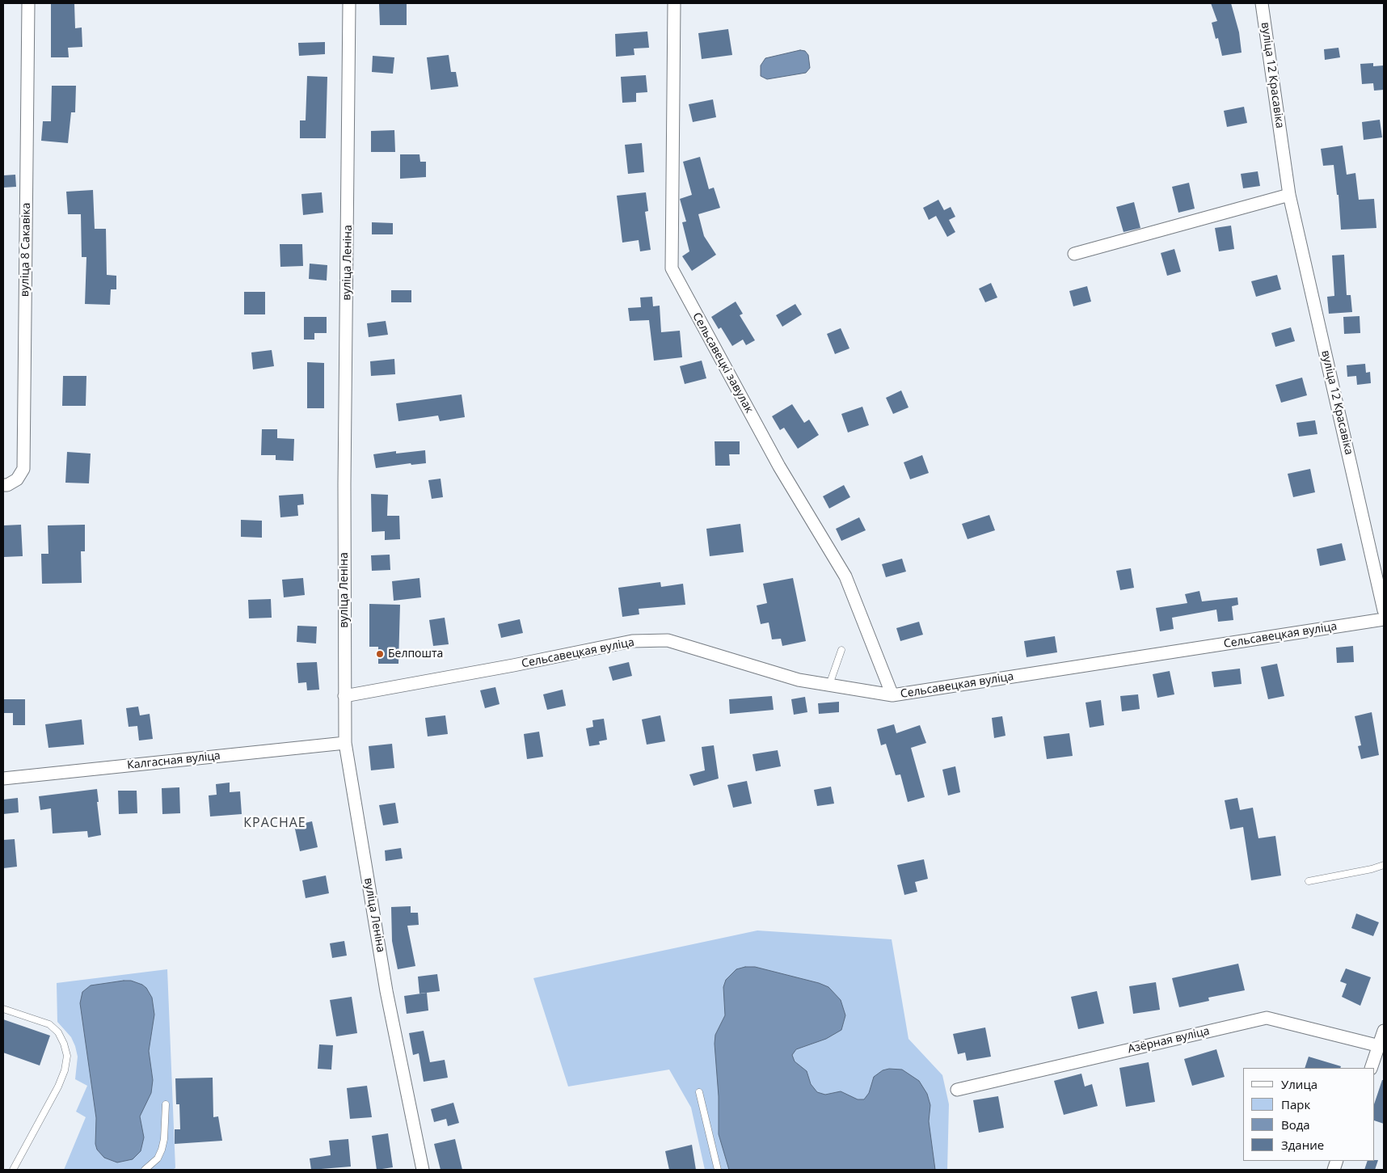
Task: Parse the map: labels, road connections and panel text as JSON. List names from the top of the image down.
{
  "streets": {
    "street": [
      "вуліца 12 Красавіка",
      "вуліца 8 Сакавіка",
      "вуліца Леніна",
      "Сельсавецкі завулак",
      "Сельсавецкая вуліца",
      "Калгасная вуліца",
      "Азёрная вуліца"
    ]
  },
  "crossings": [
    ["вуліца Леніна", "Сельсавецкая вуліца"],
    ["вуліца Леніна", "Калгасная вуліца"],
    ["Сельсавецкі завулак", "Сельсавецкая вуліца"]
  ],
  "districts": ["КРАСНАЕ"],
  "places": ["Белпошта"],
  "legend": [
    "Улица",
    "Парк",
    "Вода",
    "Здание"
  ]
}
